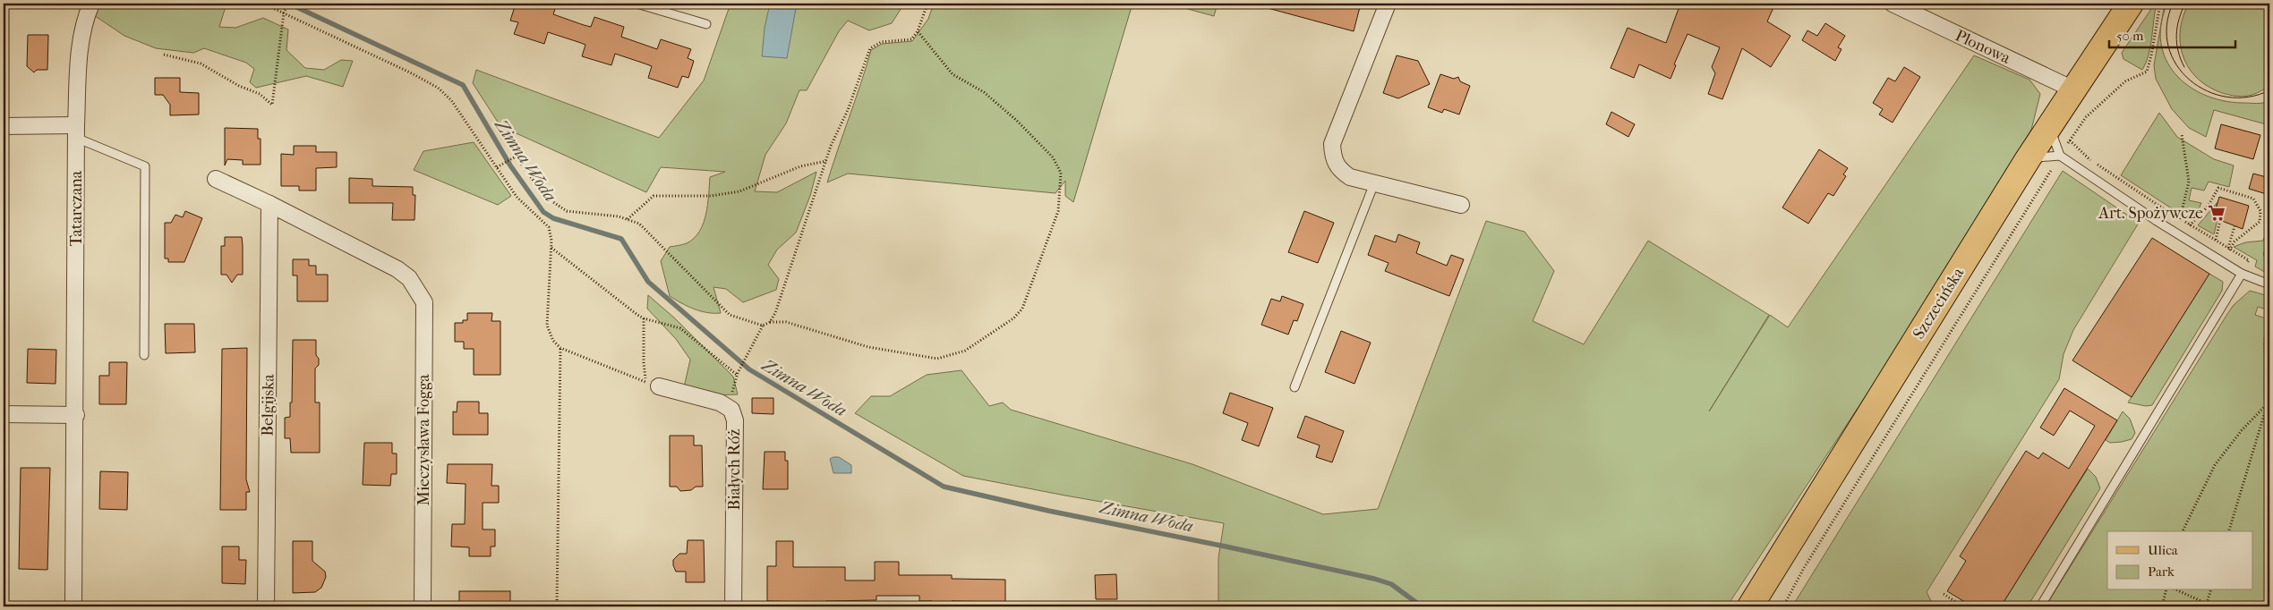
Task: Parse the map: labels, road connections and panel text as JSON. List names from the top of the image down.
{
  "streets": {
    "main road": ["Szczecińska"],
    "street": [
      "Plonowa",
      "Tatarczana",
      "Belgijska",
      "Mieczysława Fogga",
      "Białych Róż"
    ]
  },
  "crossings": [
    ["Plonowa", "Szczecińska"],
    ["Belgijska", "Mieczysława Fogga"]
  ],
  "water": ["Zimna Woda"],
  "places": {
    "supermarket": ["Art. Spożywcze"]
  },
  "legend": ["Ulica", "Park"],
  "scale_bar": "50 m"
}
